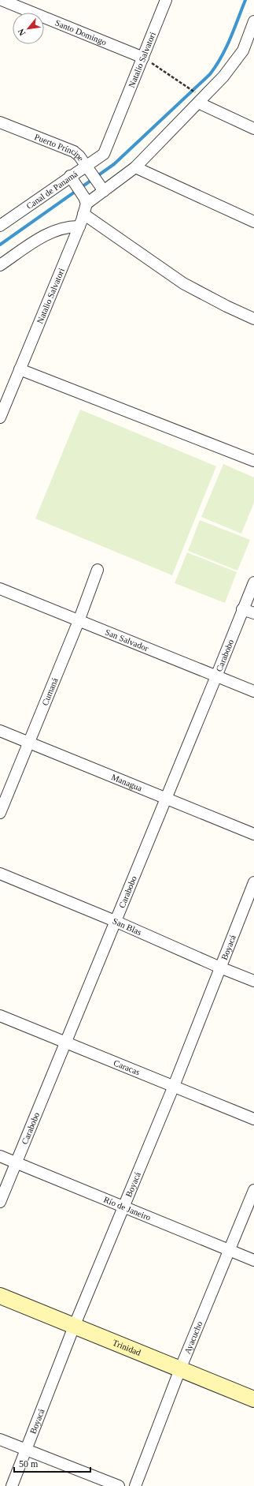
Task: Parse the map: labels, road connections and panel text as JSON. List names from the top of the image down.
{
  "streets": {
    "street": [
      "Santo Domingo",
      "Natalio Salvatori",
      "Puerto Príncipe",
      "Canal de Panamá",
      "San Salvador",
      "Carabobo",
      "Cumaná",
      "Managua",
      "San Blas",
      "Boyacá",
      "Caracas",
      "Río de Janeiro",
      "Ayacucho",
      "Trinidad"
    ]
  },
  "crossings": [
    ["Santo Domingo", "Natalio Salvatori"],
    ["Natalio Salvatori", "Canal de Panamá"],
    ["Puerto Príncipe", "Canal de Panamá"],
    ["San Salvador", "Carabobo"],
    ["San Salvador", "Cumaná"],
    ["Carabobo", "Managua"],
    ["Carabobo", "San Blas"],
    ["Carabobo", "Caracas"],
    ["Carabobo", "Río de Janeiro"],
    ["Cumaná", "Managua"],
    ["San Blas", "Boyacá"],
    ["Boyacá", "Caracas"],
    ["Boyacá", "Río de Janeiro"],
    ["Boyacá", "Trinidad"],
    ["Río de Janeiro", "Ayacucho"],
    ["Ayacucho", "Trinidad"]
  ],
  "scale_bar": "50 m",
  "north": "bottom left"
}
